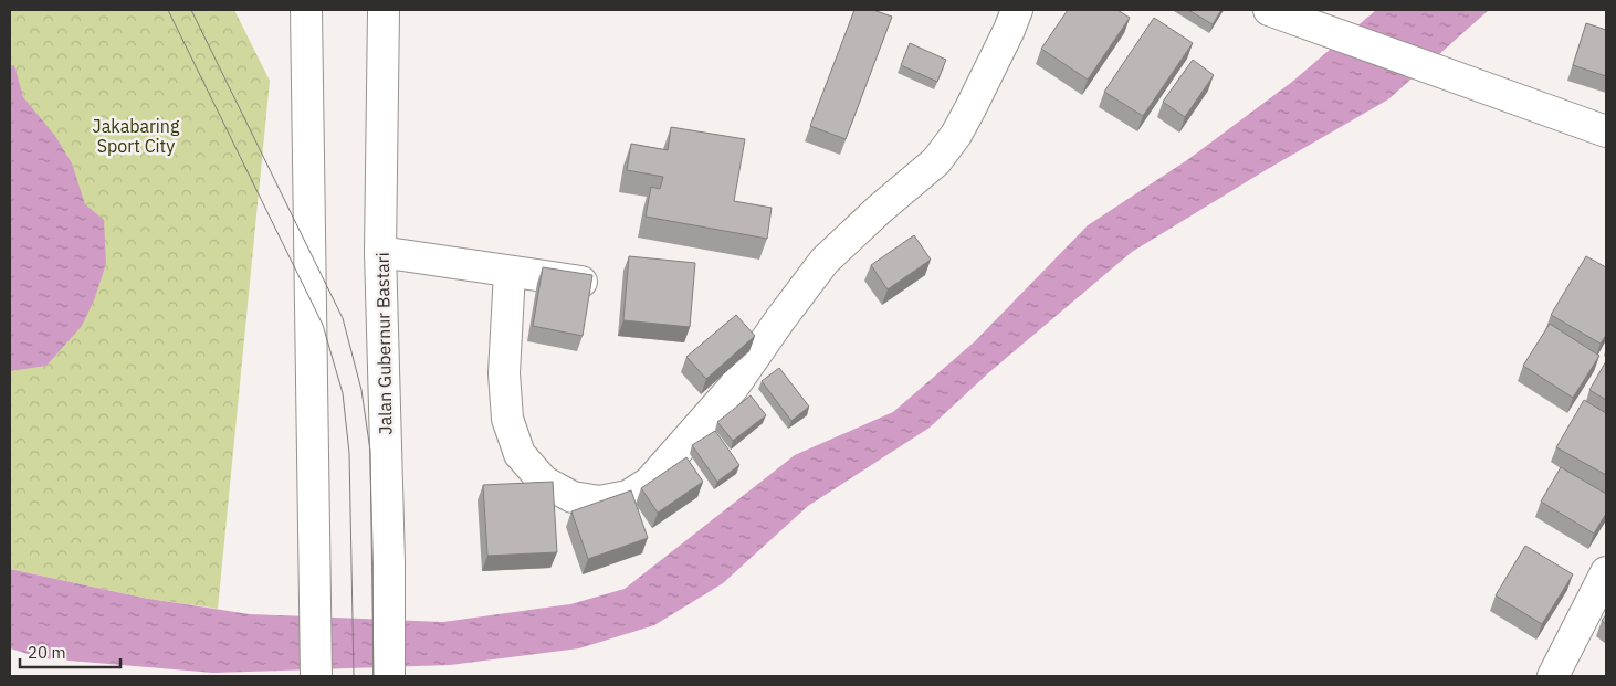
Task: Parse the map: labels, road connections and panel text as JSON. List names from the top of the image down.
{
  "streets": {
    "main road": ["Jalan Gubernur Bastari"]
  },
  "parks": ["Jakabaring Sport City"],
  "scale_bar": "20 m"
}
